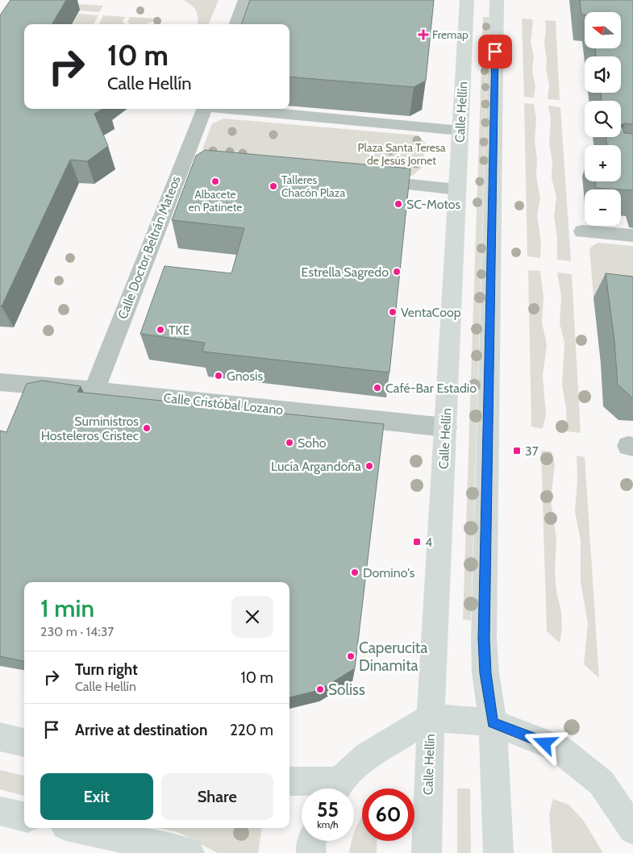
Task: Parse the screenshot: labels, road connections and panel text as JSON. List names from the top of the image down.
{
  "streets": {
    "main road": ["Calle Hellín"],
    "street": ["Calle Doctor Beltrán Mateos", "Calle Cristóbal Lozano"]
  },
  "crossings": [
    ["Calle Hellín", "Calle Cristóbal Lozano"],
    ["Calle Doctor Beltrán Mateos", "Calle Cristóbal Lozano"]
  ],
  "parks": ["Plaza Santa Teresa de Jesús Jornet"],
  "places": {
    "health": ["Fremap"],
    "other": [
      "Albacete en Patinete",
      "Talleres Chacón Plaza",
      "SC-Motos",
      "Estrella Sagredo",
      "VentaCoop",
      "TKE",
      "Gnosis",
      "Café-Bar Estadio",
      "Suministros Hosteleros Cristec",
      "Soho",
      "Lucía Argandoña",
      "Domino's",
      "Caperucita Dinamita",
      "Soliss"
    ],
    "transit": ["37", "4"]
  },
  "north": "left",
  "page": {
    "map_buttons": ["+", "−"],
    "turn": ["10 m", "Calle Hellín"],
    "heading": ["1 min", "230 m · 14:37"],
    "list": [
      {
        "name": "Turn right",
        "note": "Calle Hellín",
        "value": "10 m"
      },
      {
        "name": "Arrive at destination",
        "value": "220 m"
      }
    ],
    "buttons": ["Exit", "Share"],
    "speed": "55 km/h",
    "limit": "60"
  }
}
